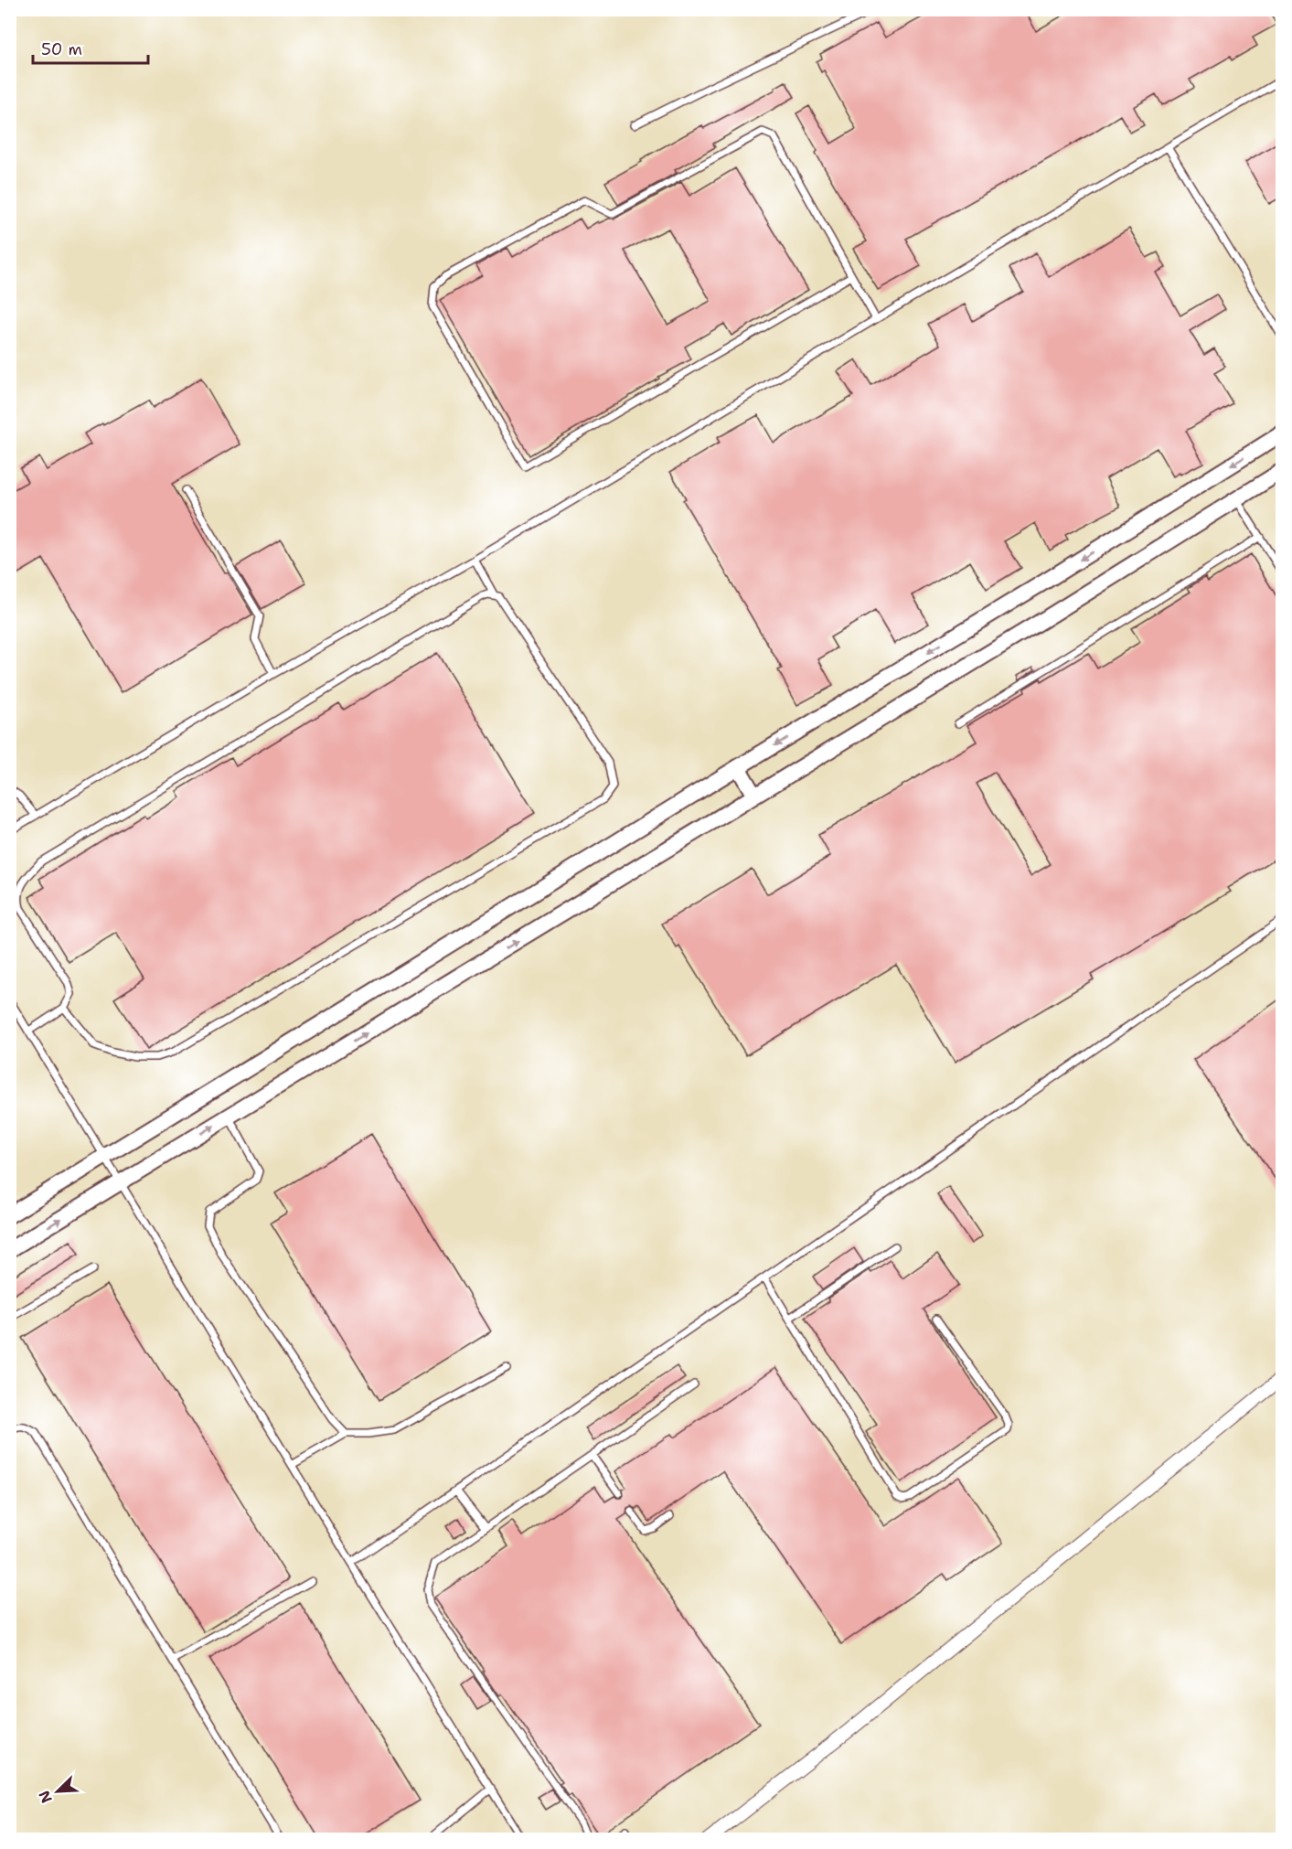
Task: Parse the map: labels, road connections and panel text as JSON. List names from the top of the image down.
{
  "scale_bar": "50 m",
  "north": "bottom left"
}
